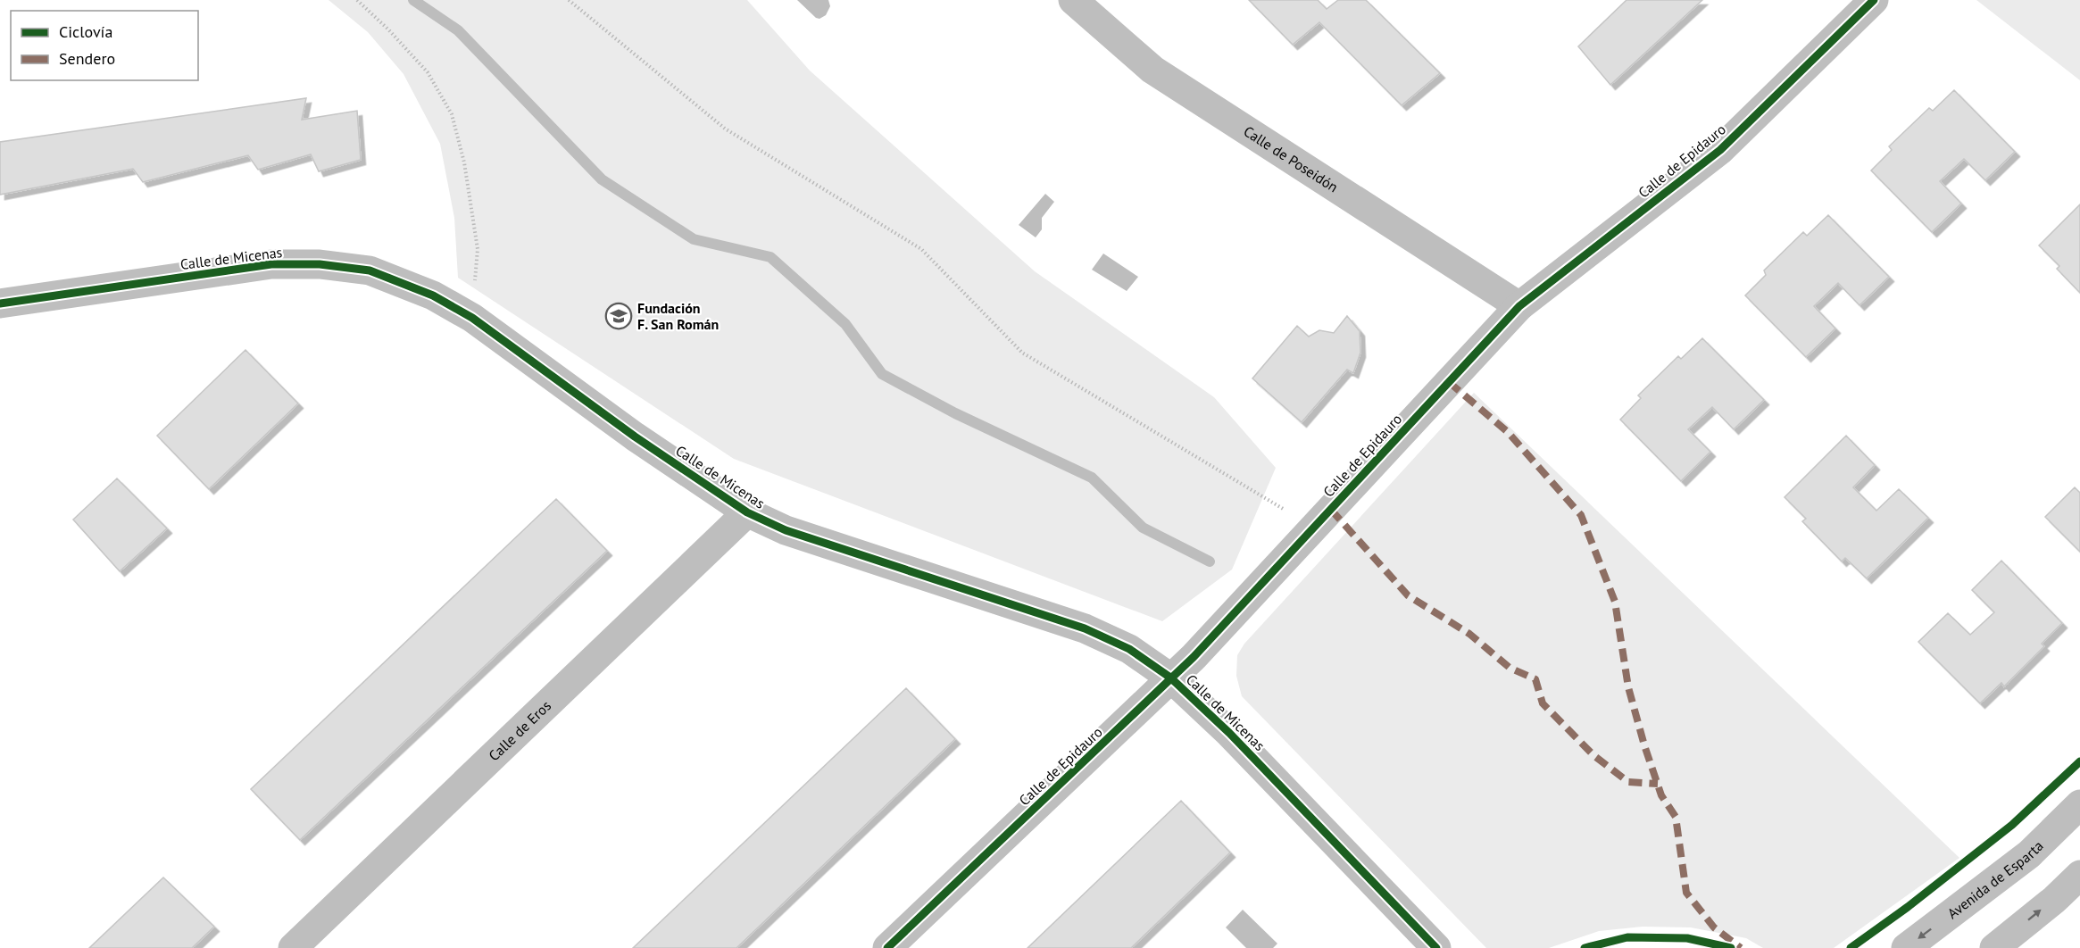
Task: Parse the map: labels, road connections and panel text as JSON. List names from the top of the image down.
{
  "streets": {
    "street": [
      "Calle de Poseidón",
      "Calle de Epidauro",
      "Calle de Micenas",
      "Calle de Eros",
      "Avenida de Esparta"
    ]
  },
  "crossings": [
    ["Calle de Poseidón", "Calle de Epidauro"],
    ["Calle de Epidauro", "Calle de Micenas"],
    ["Calle de Micenas", "Calle de Eros"]
  ],
  "places": {
    "school or university": ["Fundación F. San Román"]
  },
  "legend": ["Ciclovía", "Sendero"]
}
